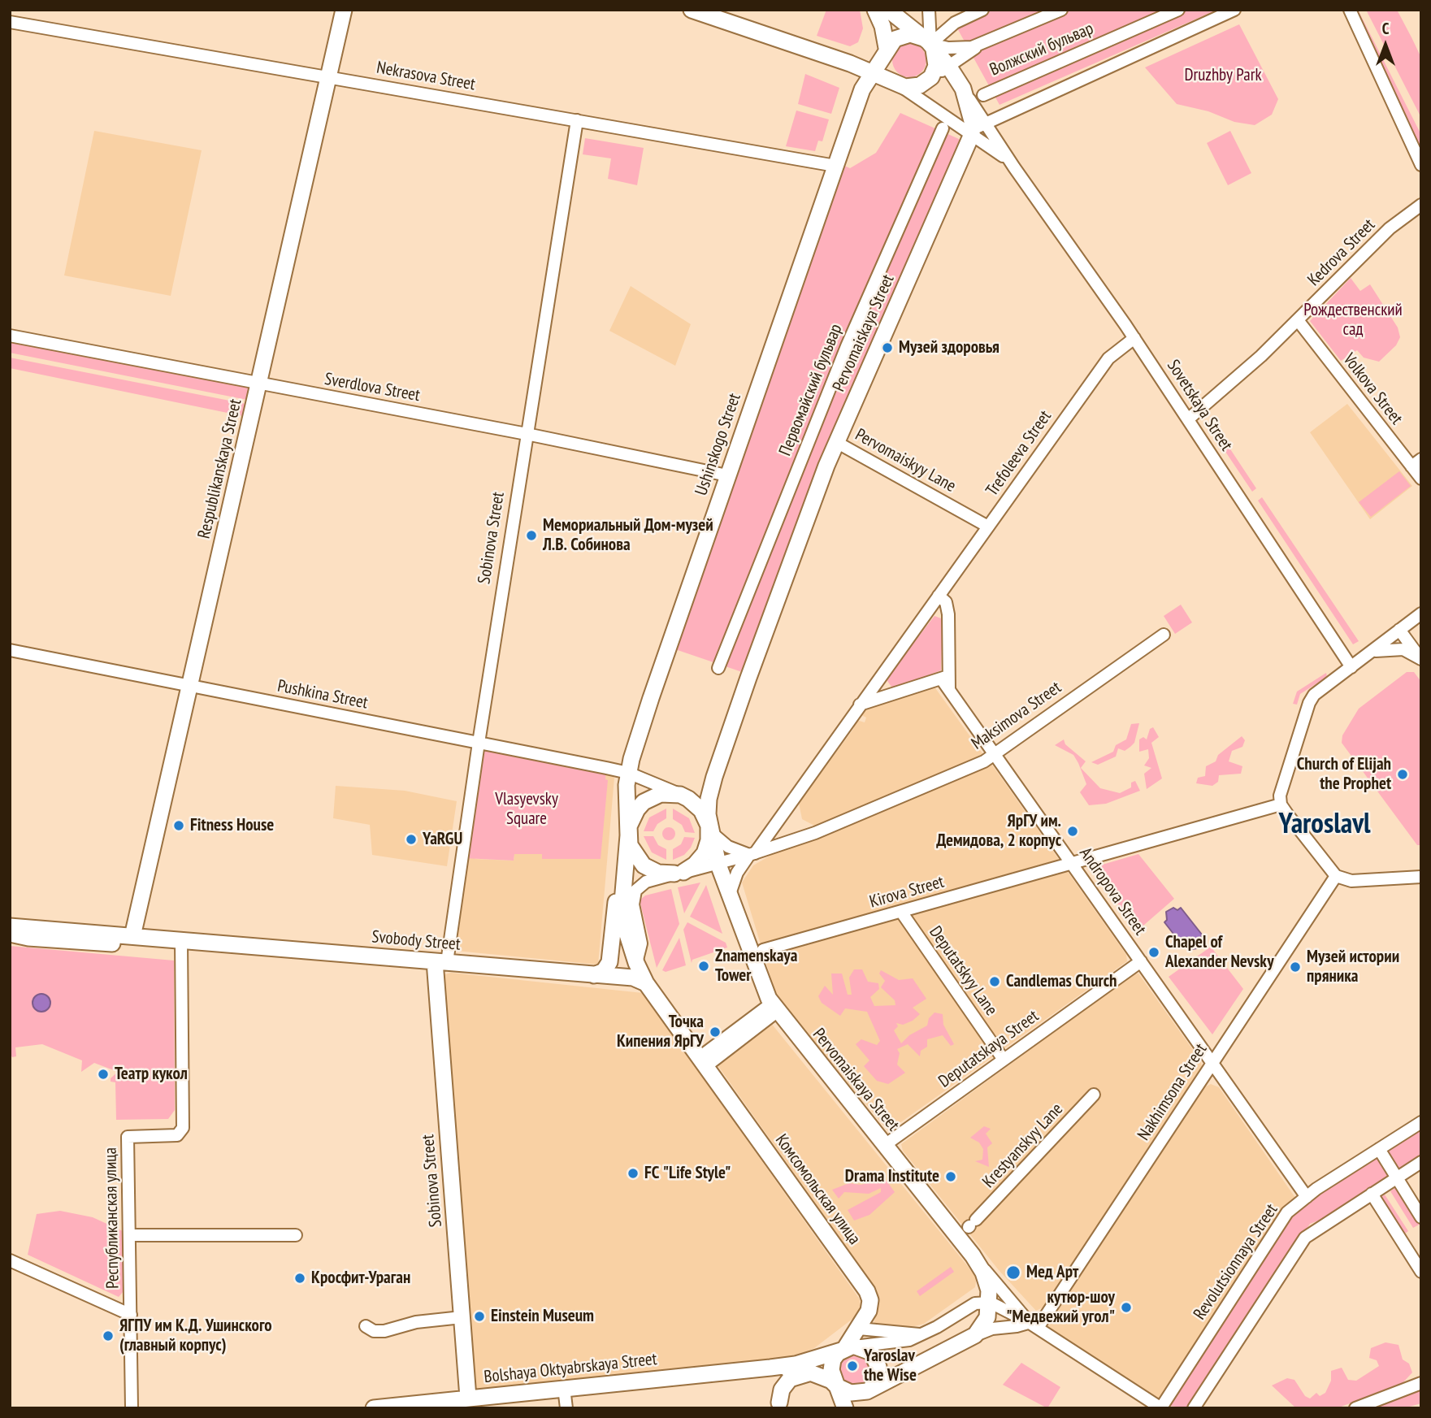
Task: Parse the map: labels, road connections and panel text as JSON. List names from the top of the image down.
{
  "streets": {
    "main road": [
      "Pervomaiskaya Street",
      "Ushinskogo Street",
      "Respublikanskaya Street",
      "Sobinova Street",
      "Svobody Street",
      "Комсомольская улица",
      "Bolshaya Oktyabrskaya Street"
    ],
    "street": [
      "Волжский бульвар",
      "Nekrasova Street",
      "Kedrova Street",
      "Sverdlova Street",
      "Volkova Street",
      "Первомайский бульвар",
      "Sovetskaya Street",
      "Trefoleeva Street",
      "Pervomaiskyy Lane",
      "Pushkina Street",
      "Maksimova Street",
      "Andropova Street",
      "Kirova Street",
      "Deputatskyy Lane",
      "Deputatskaya Street",
      "Nakhimsona Street",
      "Krestyanskyy Lane",
      "Республиканская улица",
      "Revolutsionnaya Street"
    ]
  },
  "crossings": [
    ["Nekrasova Street", "Ushinskogo Street"],
    ["Nekrasova Street", "Respublikanskaya Street"],
    ["Nekrasova Street", "Sobinova Street"],
    ["Kedrova Street", "Volkova Street"],
    ["Kedrova Street", "Sovetskaya Street"],
    ["Pervomaiskaya Street", "Sovetskaya Street"],
    ["Pervomaiskaya Street", "Ushinskogo Street"],
    ["Pervomaiskaya Street", "Trefoleeva Street"],
    ["Pervomaiskaya Street", "Pervomaiskyy Lane"],
    ["Pervomaiskaya Street", "Pushkina Street"],
    ["Pervomaiskaya Street", "Maksimova Street"],
    ["Pervomaiskaya Street", "Deputatskaya Street"],
    ["Sverdlova Street", "Ushinskogo Street"],
    ["Sverdlova Street", "Respublikanskaya Street"],
    ["Sverdlova Street", "Sobinova Street"],
    ["Sovetskaya Street", "Ushinskogo Street"],
    ["Sovetskaya Street", "Trefoleeva Street"],
    ["Ushinskogo Street", "Pushkina Street"],
    ["Ushinskogo Street", "Maksimova Street"],
    ["Trefoleeva Street", "Pervomaiskyy Lane"],
    ["Trefoleeva Street", "Maksimova Street"],
    ["Respublikanskaya Street", "Pushkina Street"],
    ["Respublikanskaya Street", "Svobody Street"],
    ["Sobinova Street", "Pushkina Street"],
    ["Sobinova Street", "Svobody Street"],
    ["Sobinova Street", "Bolshaya Oktyabrskaya Street"],
    ["Pushkina Street", "Maksimova Street"],
    ["Maksimova Street", "Andropova Street"],
    ["Andropova Street", "Kirova Street"],
    ["Andropova Street", "Deputatskaya Street"],
    ["Andropova Street", "Nakhimsona Street"],
    ["Andropova Street", "Revolutsionnaya Street"],
    ["Kirova Street", "Deputatskyy Lane"],
    ["Svobody Street", "Комсомольская улица"],
    ["Svobody Street", "Республиканская улица"],
    ["Deputatskyy Lane", "Deputatskaya Street"]
  ],
  "districts": ["Yaroslavl"],
  "parks": ["Druzhby Park", "Рождественский сад", "Vlasyevsky Square"],
  "places": [
    "Музей здоровья",
    "Мемориальный Дом-музей Л.В. Собинова",
    "Church of Elijah the Prophet",
    "Fitness House",
    "ЯрГУ им. Демидова, 2 корпус",
    "YaRGU",
    "Chapel of Alexander Nevsky",
    "Znamenskaya Tower",
    "Музей истории пряника",
    "Candlemas Church",
    "Точка Кипения ЯрГУ",
    "Театр кукол",
    "FC \"Life Style\"",
    "Drama Institute",
    "Мед Арт",
    "Кросфит-Ураган",
    "кутюр-шоу \"Медвежий угол\"",
    "Einstein Museum",
    "ЯГПУ им К.Д. Ушинского (главный корпус)",
    "Yaroslav the Wise"
  ],
  "north": "top"
}
